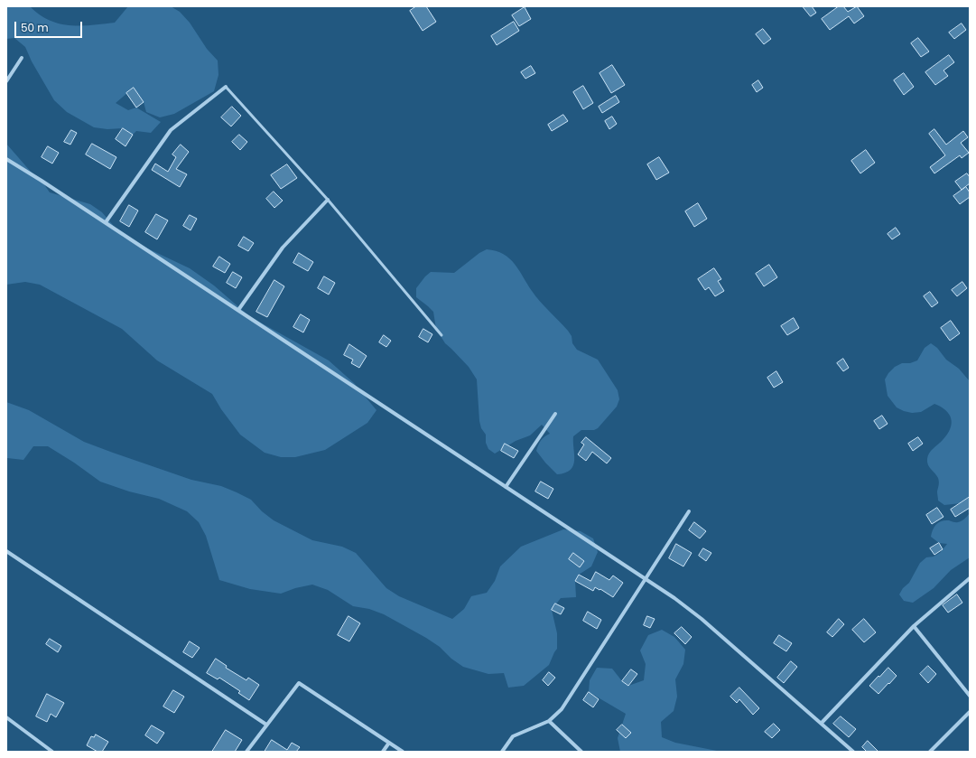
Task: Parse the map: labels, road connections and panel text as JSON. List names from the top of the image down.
{
  "scale_bar": "50 m"
}
